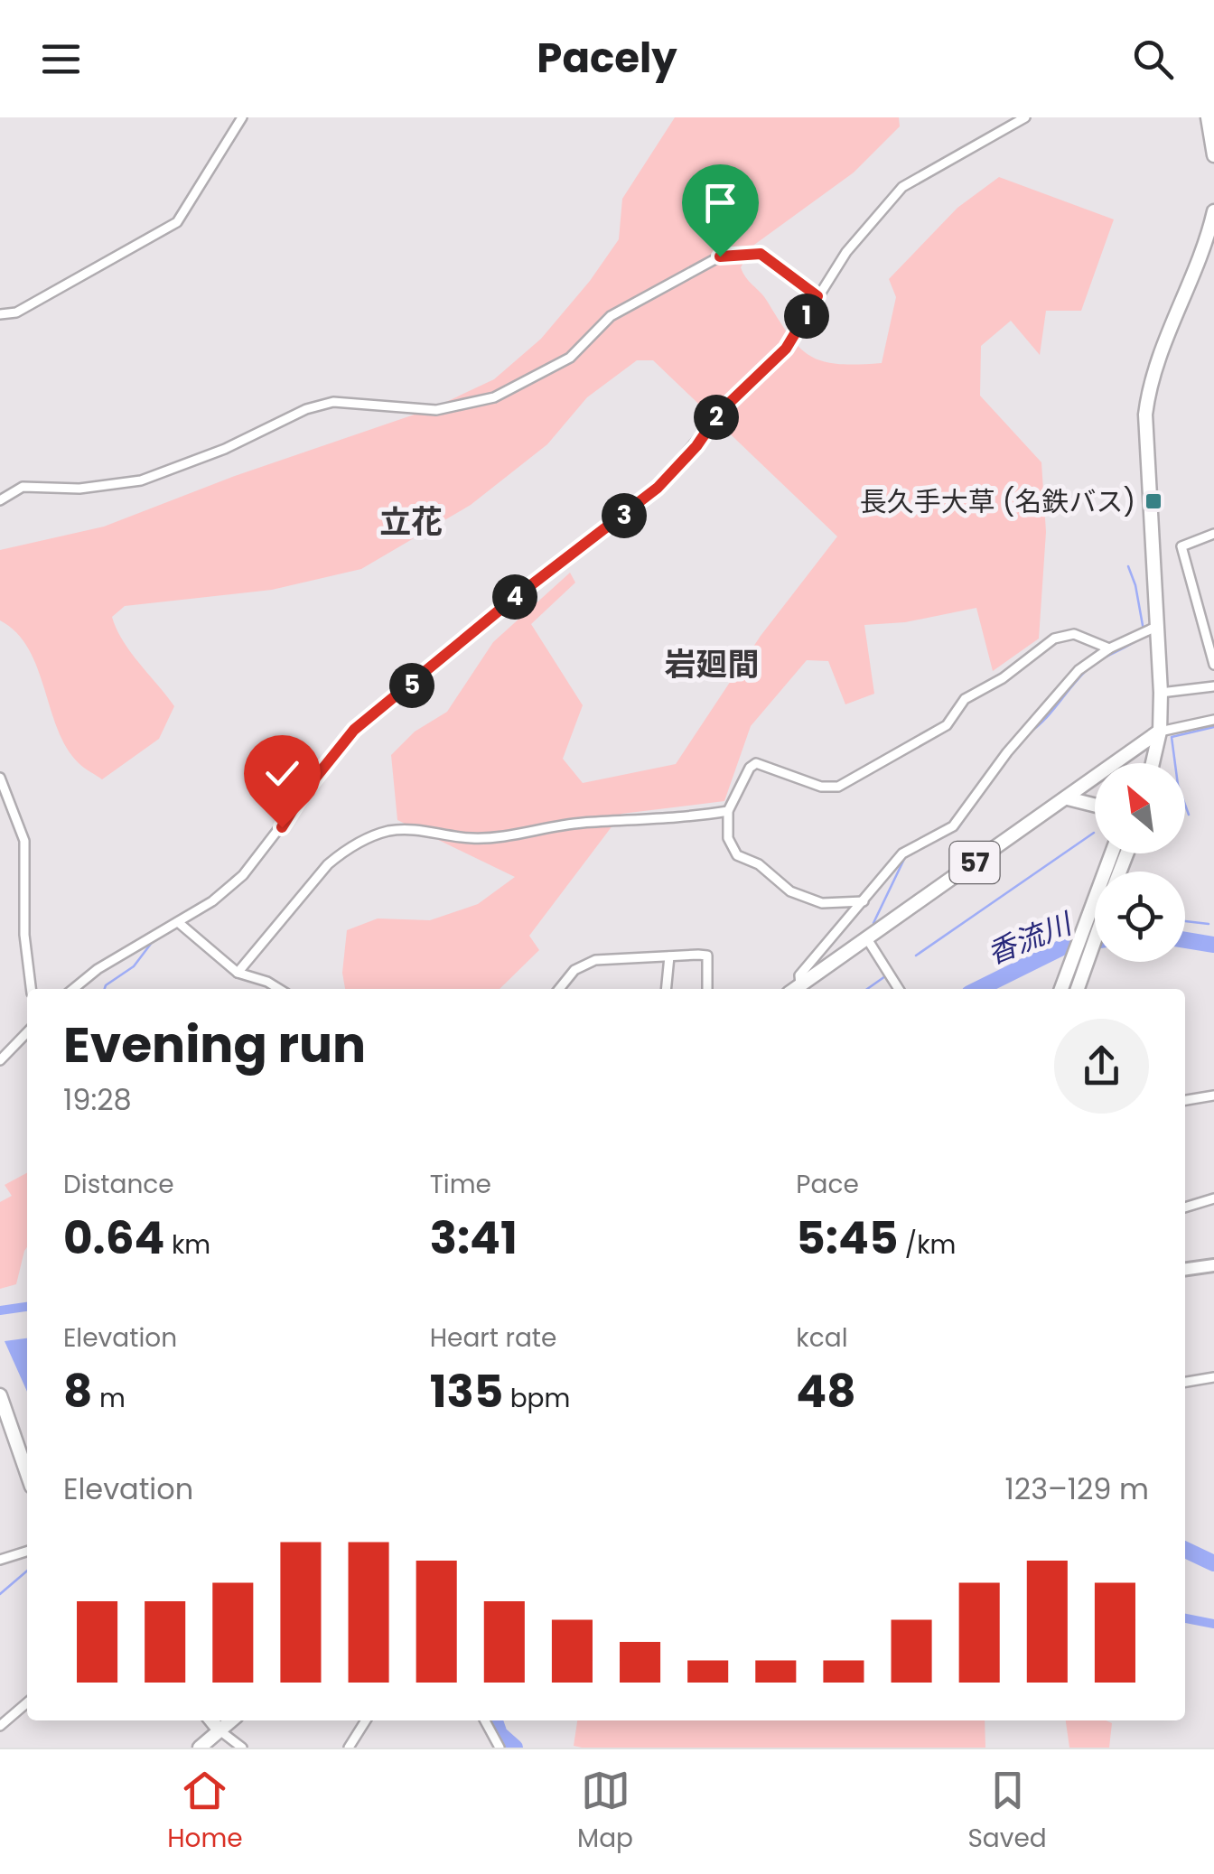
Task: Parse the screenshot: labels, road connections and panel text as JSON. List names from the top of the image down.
{
  "streets": {
    "main road": ["57"]
  },
  "districts": ["立花", "岩廻間"],
  "water": ["香流川"],
  "places": {
    "transit": ["長久手大草 (名鉄バス)"]
  },
  "north": "top left",
  "page": {
    "header": "Pacely",
    "pins": [
      "1",
      "2",
      "3",
      "4",
      "5"
    ],
    "heading": ["Evening run", "19:28"],
    "stats": [
      ["Distance", "0.64 km"],
      ["Time", "3:41"],
      ["Pace", "5:45 /km"],
      ["Elevation", "8 m"],
      ["Heart rate", "135 bpm"],
      ["kcal", "48"]
    ],
    "chart": ["Elevation", "123–129 m"],
    "tabs": ["Home", "Map", "Saved"]
  }
}
